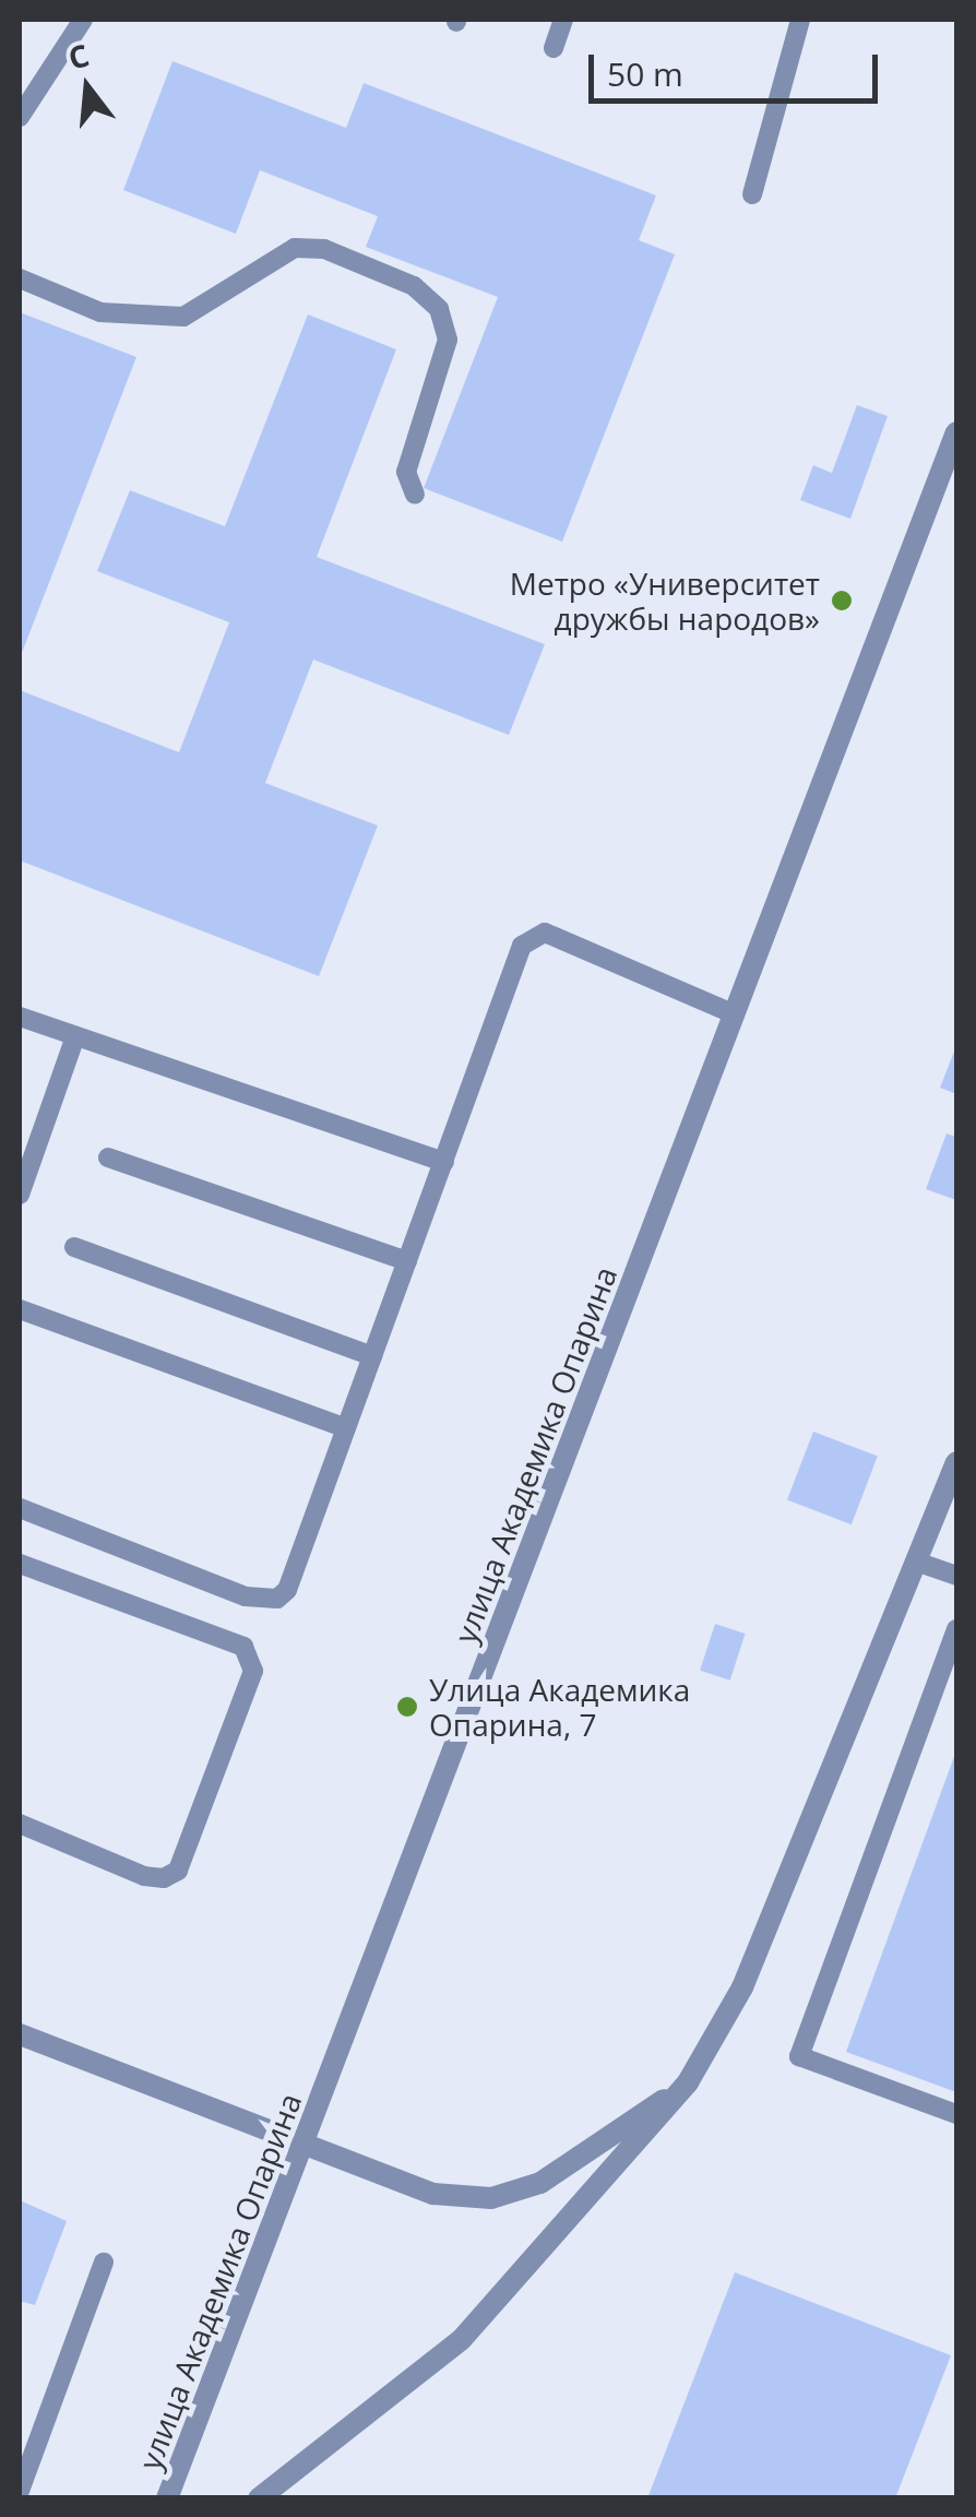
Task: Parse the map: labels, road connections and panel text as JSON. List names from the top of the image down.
{
  "streets": {
    "street": ["улица Академика Опарина"]
  },
  "places": ["Метро «Университет дружбы народов»", "Улица Академика Опарина, 7"],
  "scale_bar": "50 m",
  "north": "top"
}
